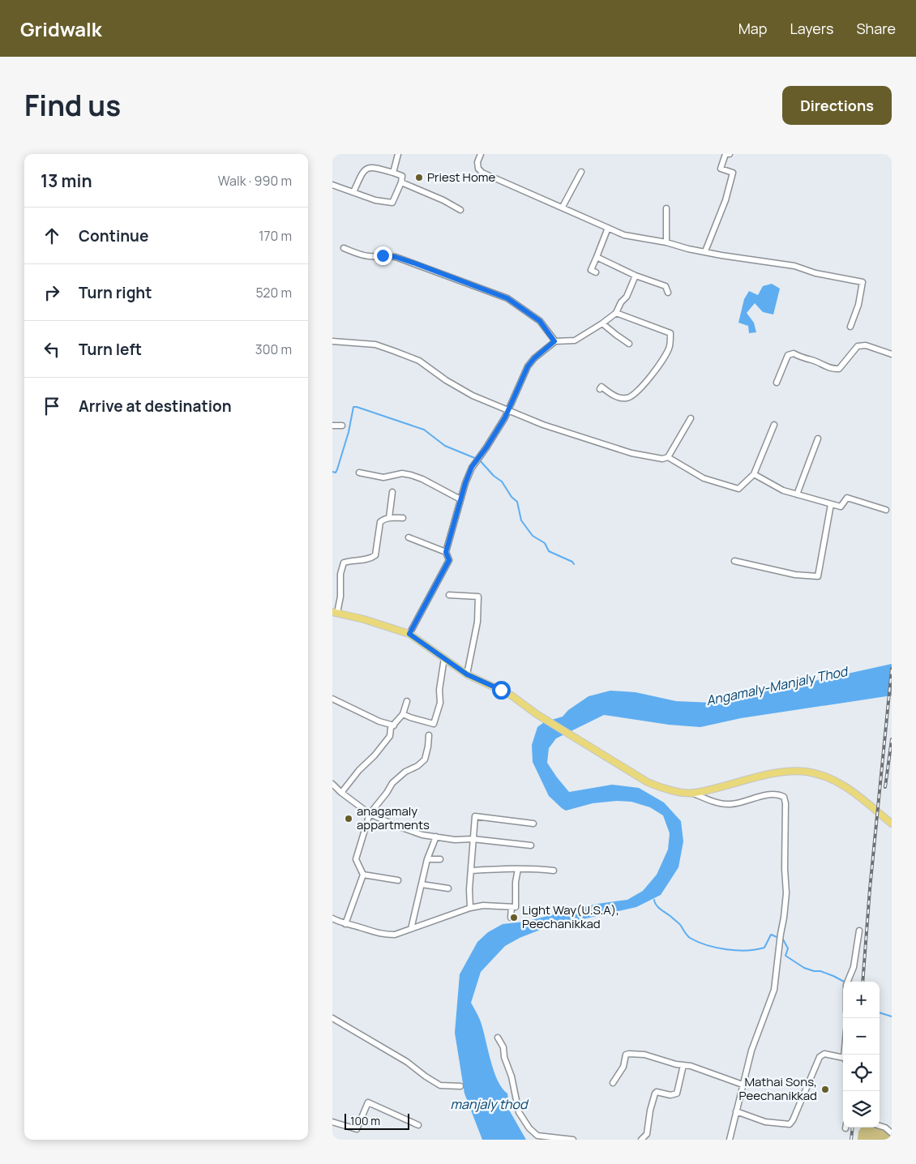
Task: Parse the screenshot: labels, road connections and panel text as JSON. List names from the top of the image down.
{
  "water": ["Angamaly-Manjaly Thod", "manjaly thod"],
  "places": [
    "Priest Home",
    "anagamaly appartments",
    "Light Way(U.S.A), Peechanikkad",
    "Mathai Sons, Peechanikkad"
  ],
  "scale_bar": "100 m",
  "page": {
    "header": "Gridwalk",
    "nav": ["Map", "Layers", "Share"],
    "title": "Find us",
    "buttons": "Directions",
    "heading": ["13 min", "Walk · 990 m"],
    "list": [
      ["Continue", "170 m"],
      ["Turn right", "520 m"],
      ["Turn left", "300 m"],
      "Arrive at destination"
    ],
    "map_buttons": ["+", "−"],
    "scale": "100 m"
  }
}
